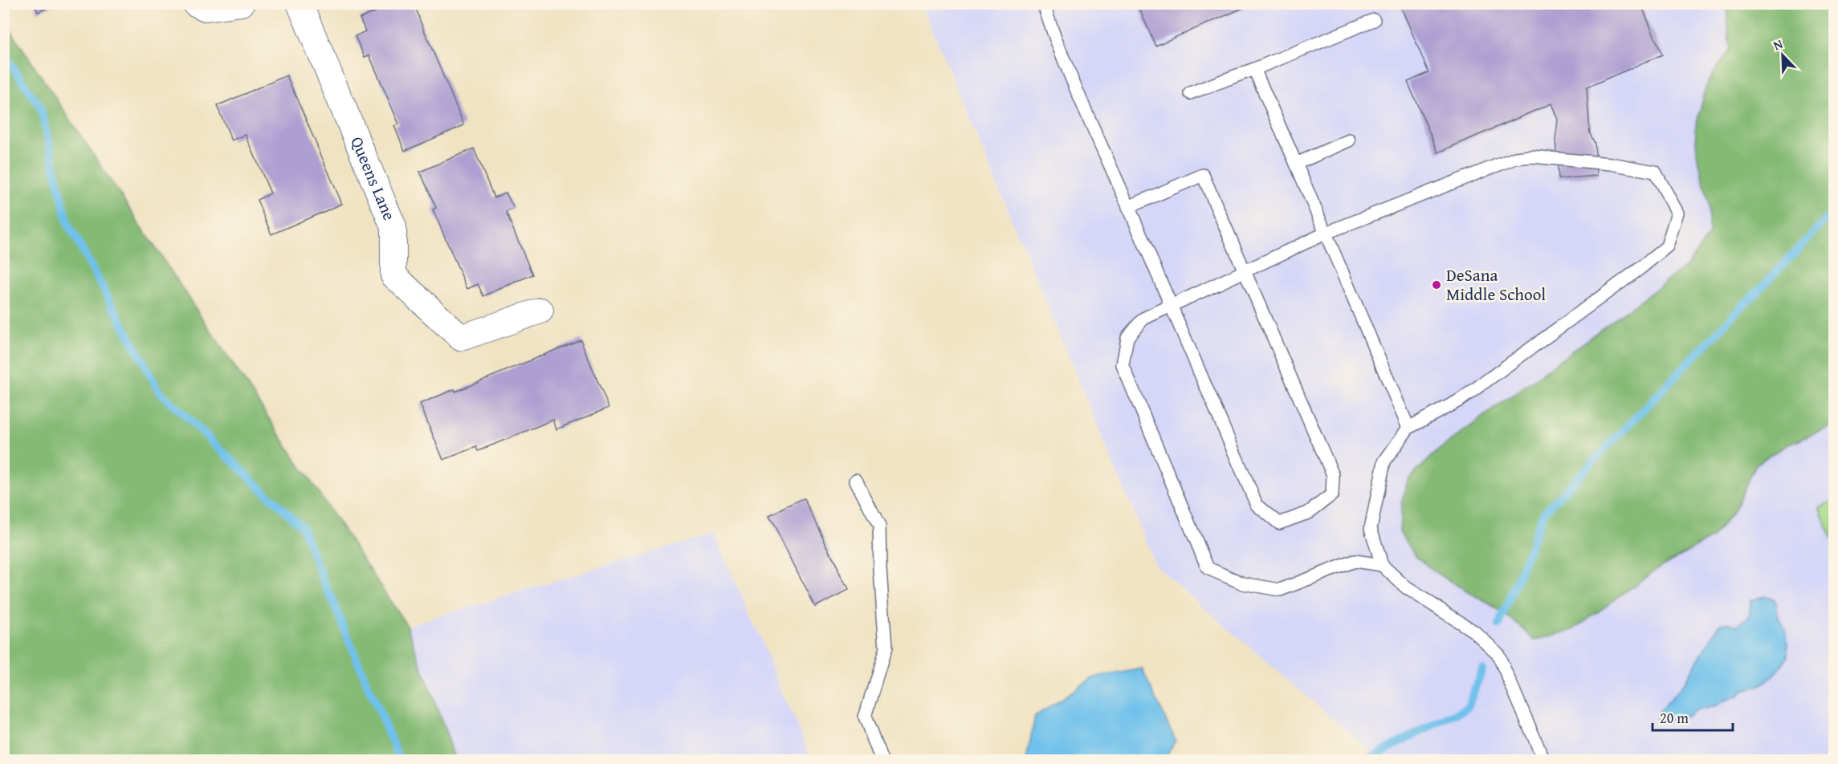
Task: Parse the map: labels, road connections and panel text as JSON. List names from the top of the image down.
{
  "streets": {
    "street": ["Queens Lane"]
  },
  "places": ["DeSana Middle School"],
  "scale_bar": "20 m",
  "north": "top left"
}
